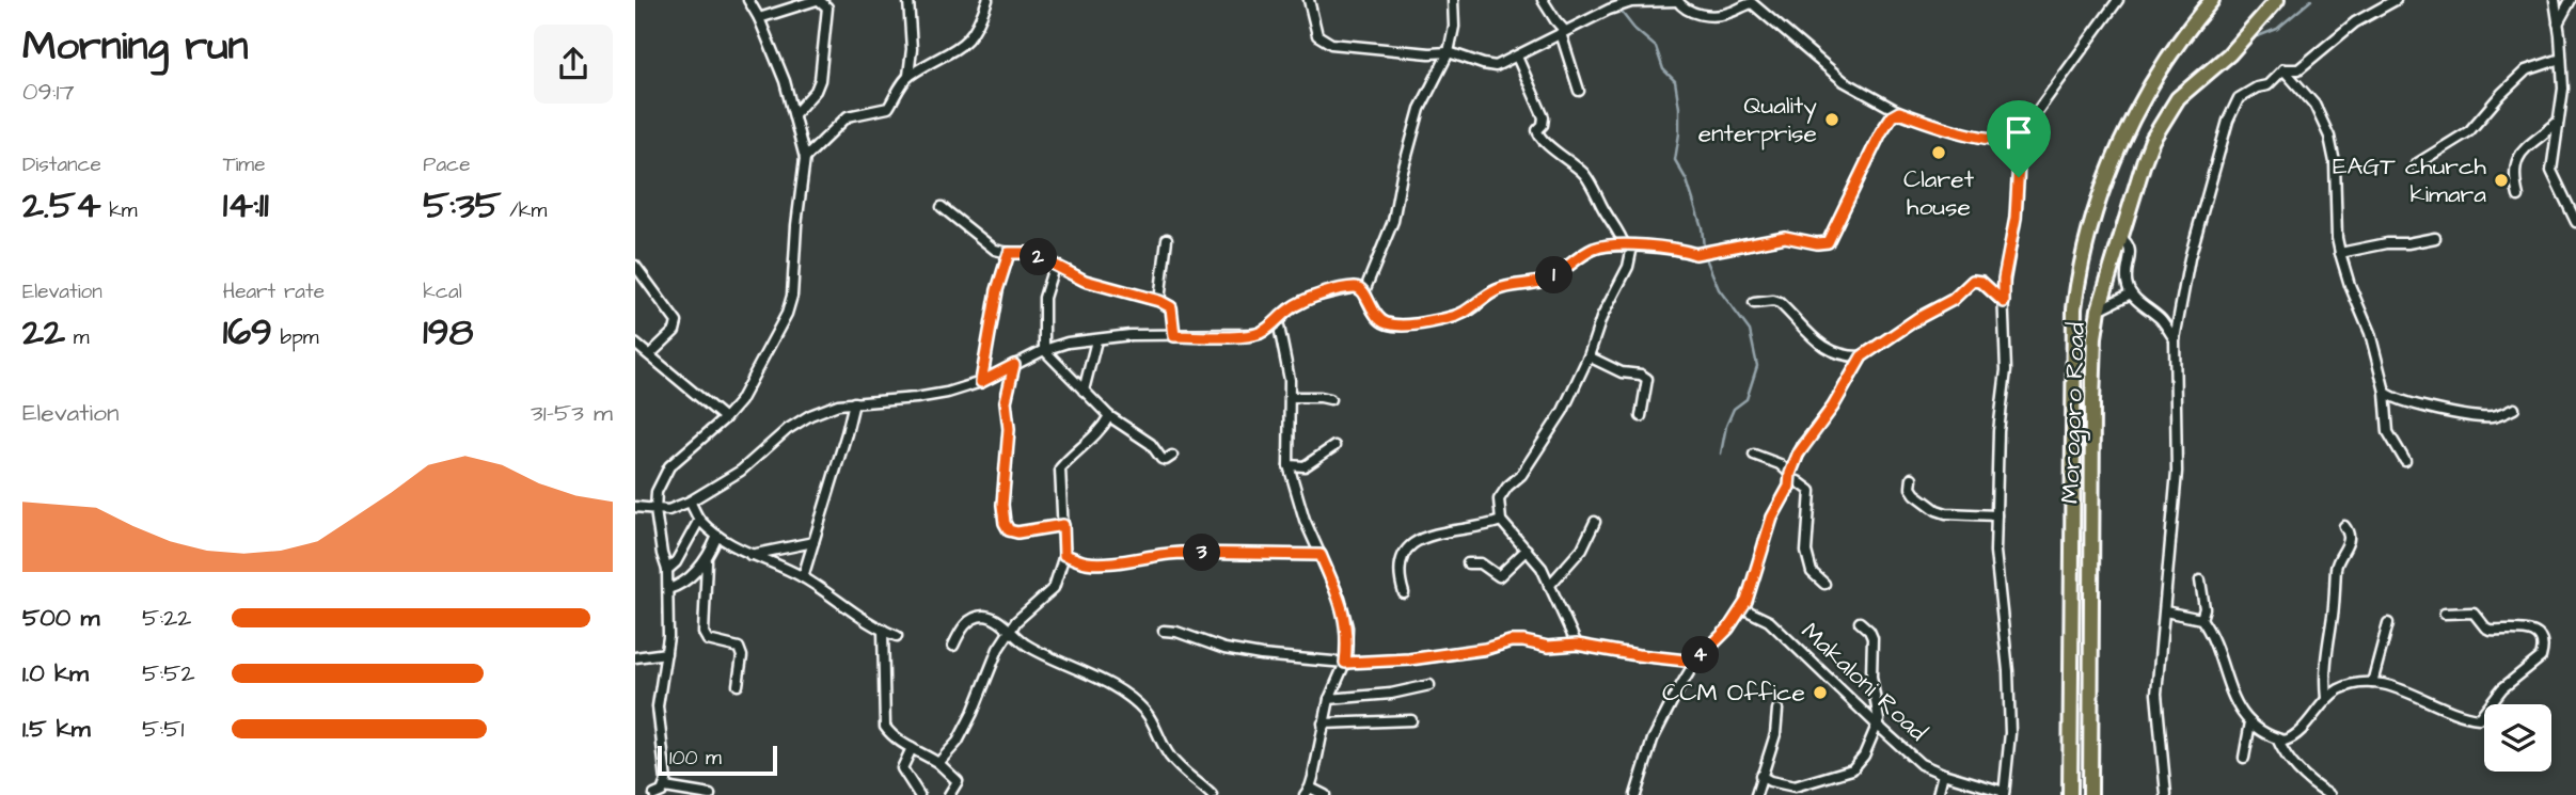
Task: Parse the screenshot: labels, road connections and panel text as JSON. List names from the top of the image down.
{
  "streets": {
    "highway": ["Morogoro Road"],
    "street": ["Makaloni Road"]
  },
  "places": [
    "Quality enterprise",
    "Claret house",
    "EAGT church kimara",
    "CCM Office"
  ],
  "scale_bar": "100 m",
  "page": {
    "heading": ["Morning run", "09:17"],
    "stats": [
      ["Distance", "2.54 km"],
      ["Time", "14:11"],
      ["Pace", "5:35 /km"],
      ["Elevation", "22 m"],
      ["Heart rate", "169 bpm"],
      ["kcal", "198"]
    ],
    "pins": [
      "2",
      "1",
      "3",
      "4"
    ],
    "chart": ["Elevation", "31–53 m"],
    "list": [
      {
        "name": "500 m",
        "note": "5:22"
      },
      {
        "name": "1.0 km",
        "note": "5:52"
      },
      {
        "name": "1.5 km",
        "note": "5:51"
      }
    ],
    "scale": "100 m"
  }
}
